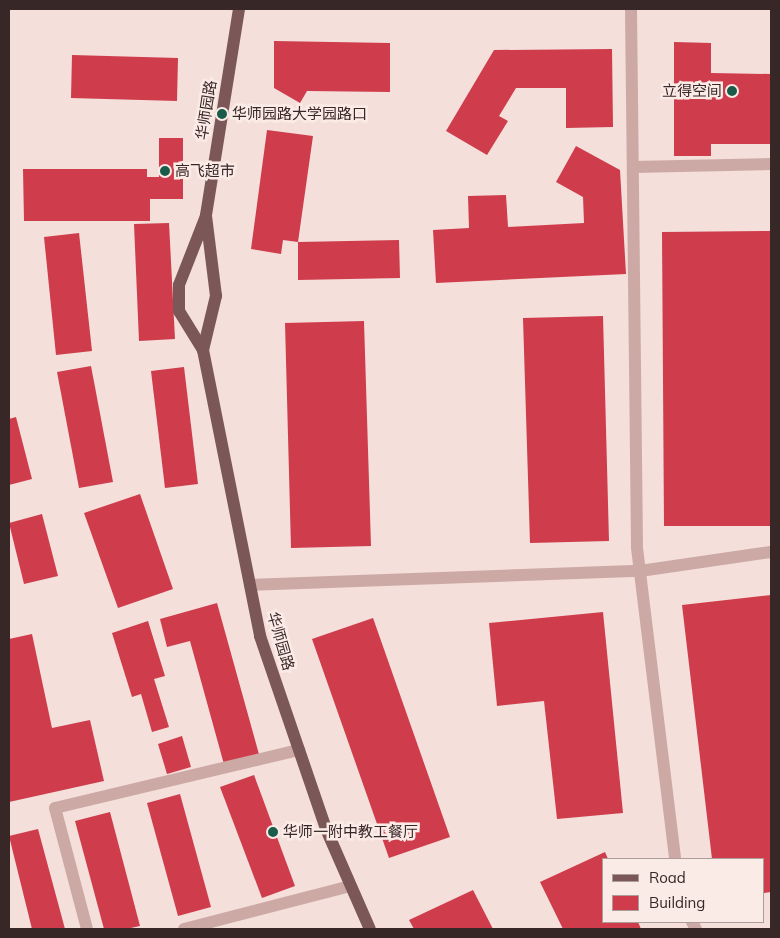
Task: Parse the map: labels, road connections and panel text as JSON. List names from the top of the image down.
{
  "streets": {
    "main road": ["华师园路"]
  },
  "places": [
    "立得空间",
    "华师园路大学园路口",
    "高飞超市",
    "华师一附中教工餐厅"
  ],
  "legend": ["Road", "Building"]
}
